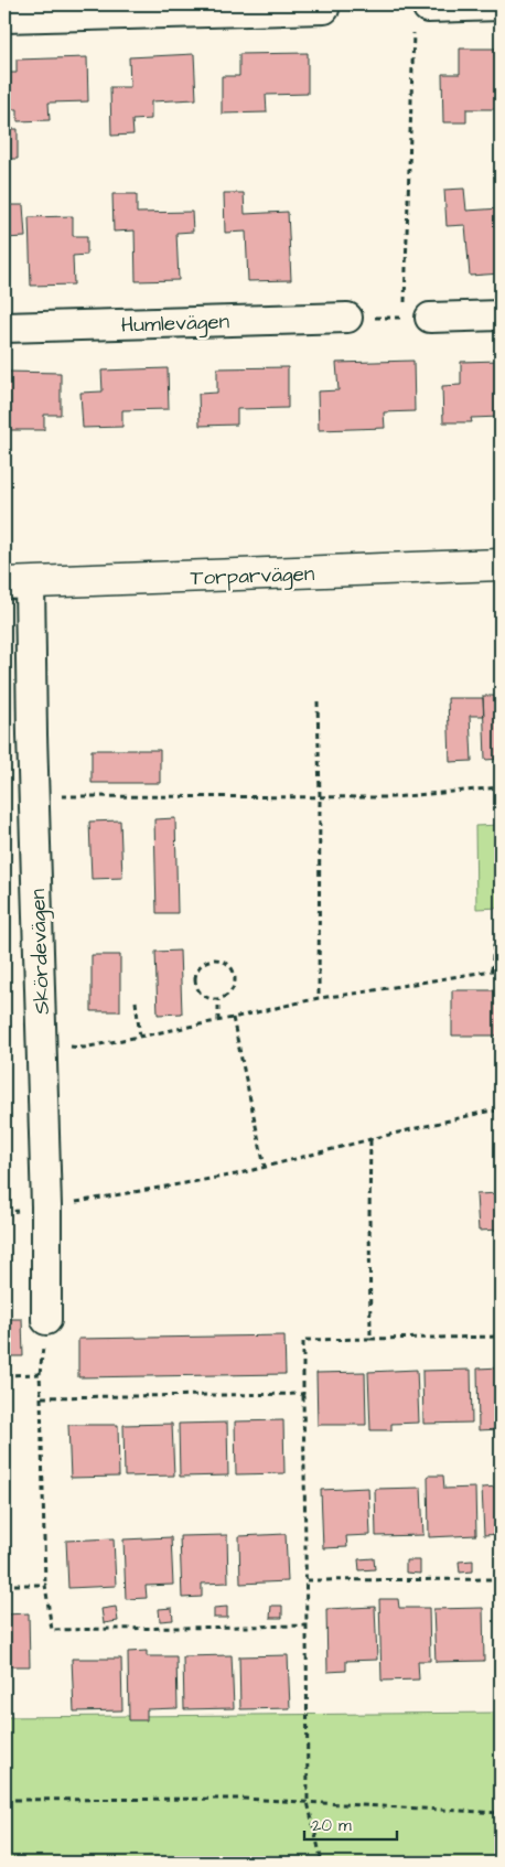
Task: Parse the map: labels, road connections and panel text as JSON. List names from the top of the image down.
{
  "streets": {
    "street": ["Humlevägen", "Torparvägen", "Skördevägen"]
  },
  "crossings": [
    ["Torparvägen", "Skördevägen"]
  ],
  "scale_bar": "20 m"
}
